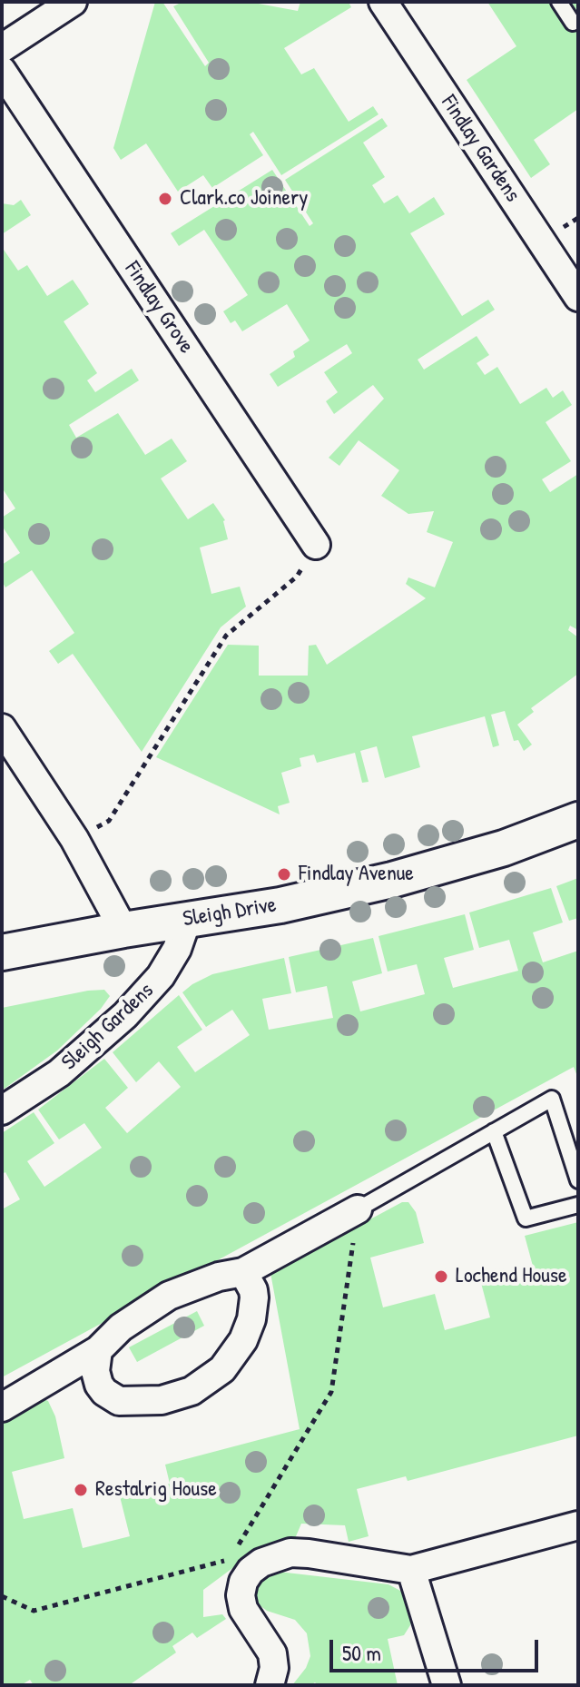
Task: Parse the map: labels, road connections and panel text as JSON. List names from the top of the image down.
{
  "streets": {
    "street": [
      "Findlay Gardens",
      "Findlay Grove",
      "Sleigh Drive",
      "Sleigh Gardens"
    ]
  },
  "crossings": [
    ["Sleigh Drive", "Sleigh Gardens"]
  ],
  "places": [
    "Clark.co Joinery",
    "Findlay Avenue",
    "Lochend House",
    "Restalrig House"
  ],
  "scale_bar": "50 m"
}
